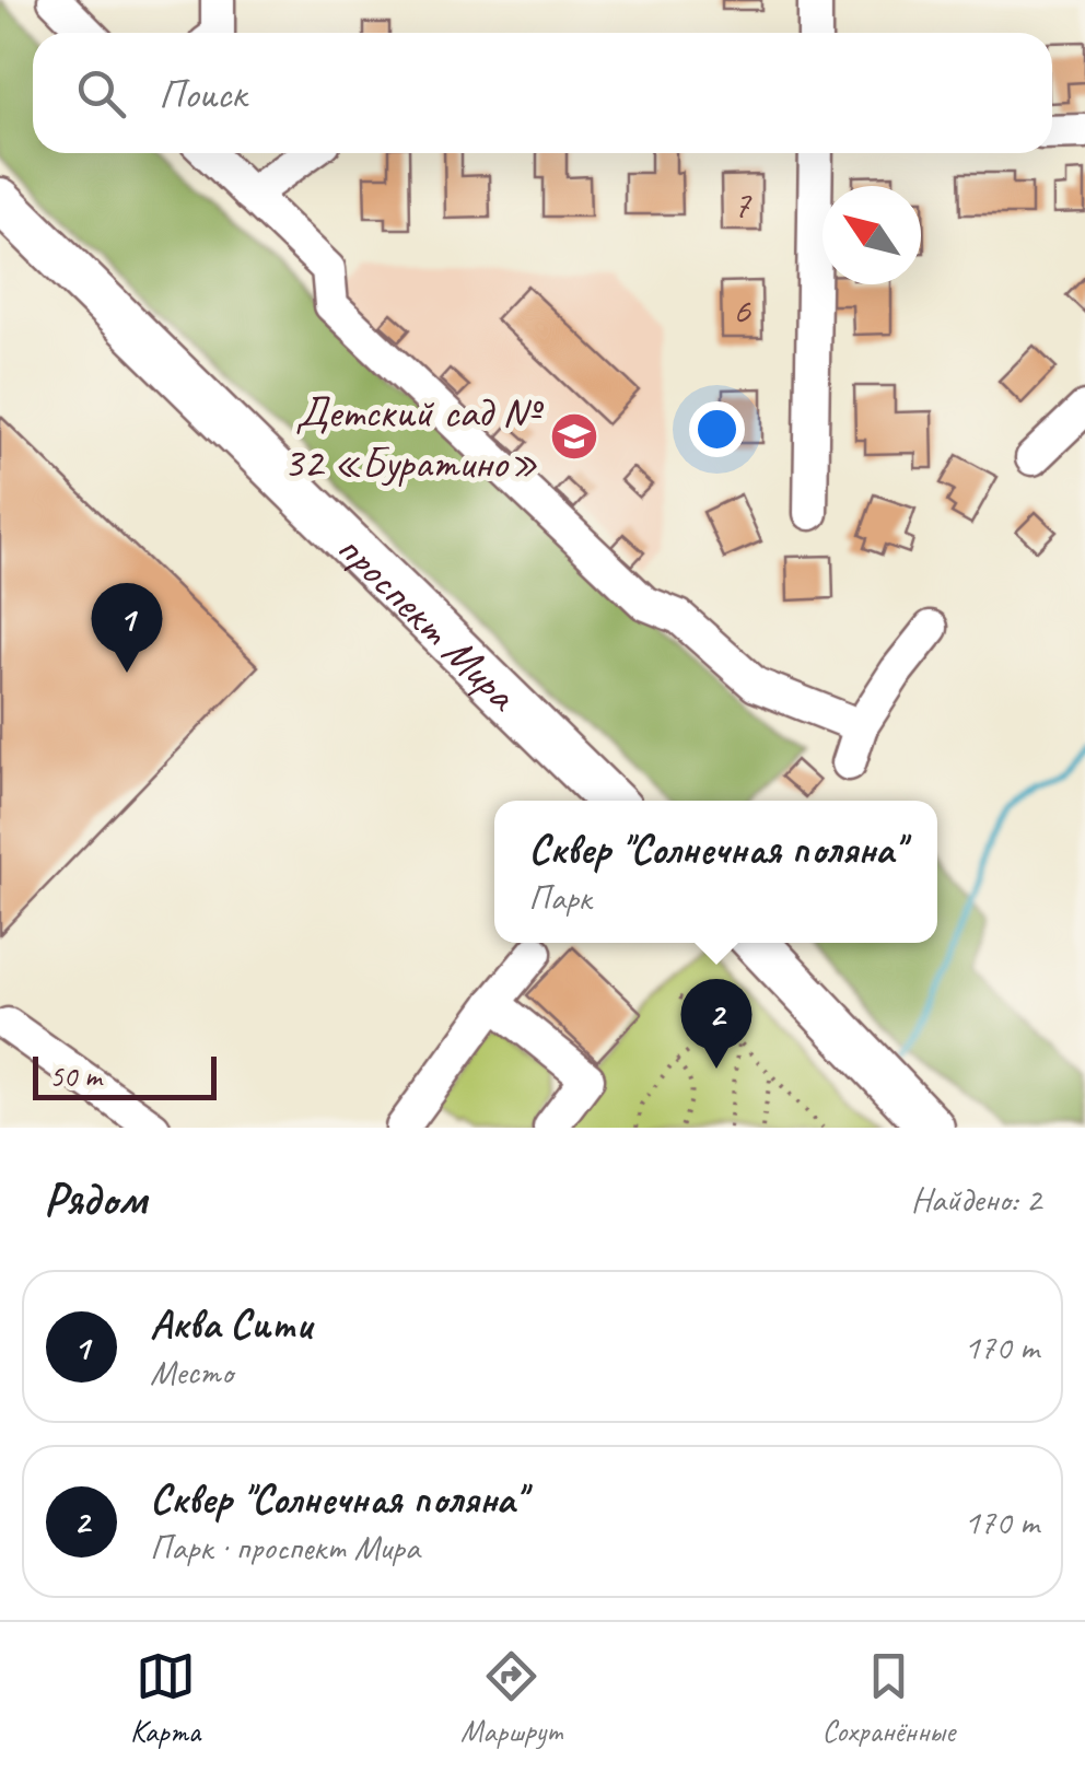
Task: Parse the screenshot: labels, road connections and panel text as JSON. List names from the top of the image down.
{
  "streets": {
    "main road": ["проспект Мира"]
  },
  "places": {
    "school or university": ["Детский сад № 32 «Буратино»"]
  },
  "house_numbers": ["7", "6"],
  "scale_bar": "50 m",
  "north": "top left",
  "page": {
    "search": "Поиск",
    "pins": ["1", "2"],
    "popup": ["Сквер \"Солнечная поляна\"", "Парк"],
    "scale": "50 m",
    "heading": ["Рядом", "Найдено: 2"],
    "list": [
      {
        "mark": "1",
        "name": "Аква Сити",
        "note": "Место",
        "value": "170 m"
      },
      {
        "mark": "2",
        "name": "Сквер \"Солнечная поляна\"",
        "note": "Парк · проспект Мира",
        "value": "170 m"
      }
    ],
    "nav": ["Карта", "Маршрут", "Сохранённые"]
  }
}
